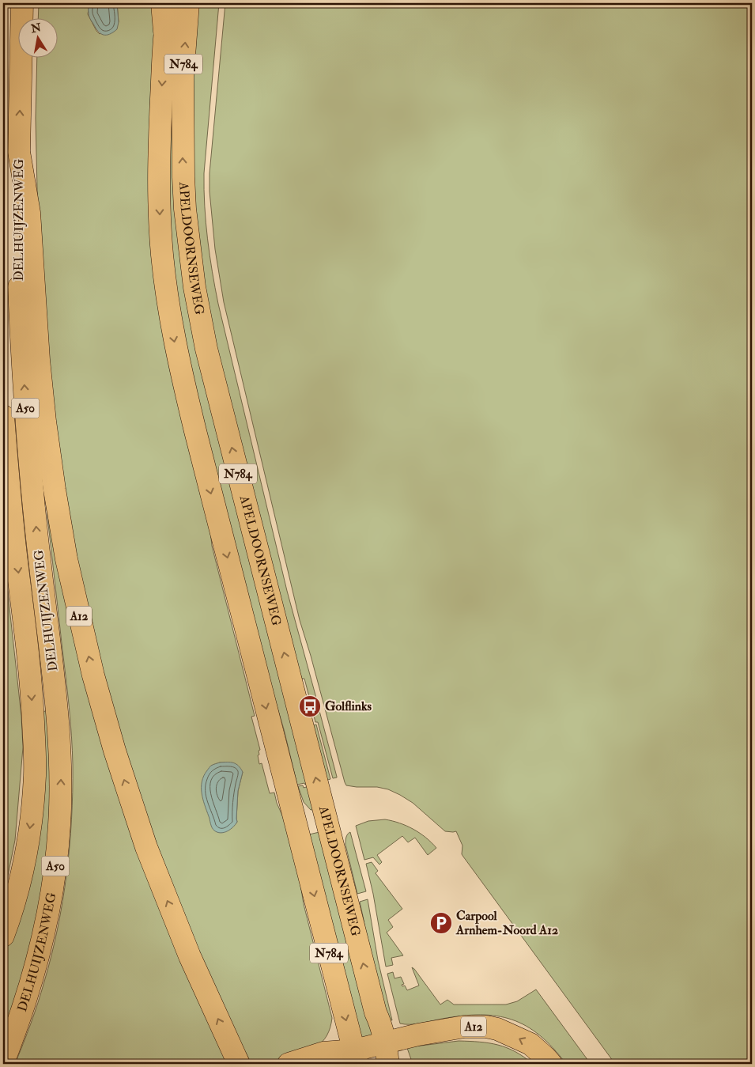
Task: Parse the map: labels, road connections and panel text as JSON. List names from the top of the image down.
{
  "streets": {
    "main road": [
      "N784",
      "DELHUIJZENWEG",
      "APELDOORNSEWEG",
      "A50",
      "A12"
    ]
  },
  "crossings": [
    ["DELHUIJZENWEG", "A50"],
    ["DELHUIJZENWEG", "A12"],
    ["APELDOORNSEWEG", "A12"],
    ["A50", "A12"]
  ],
  "places": {
    "bus stop": ["Golflinks"],
    "parking": ["Carpool Arnhem-Noord A12"]
  },
  "north": "top"
}
